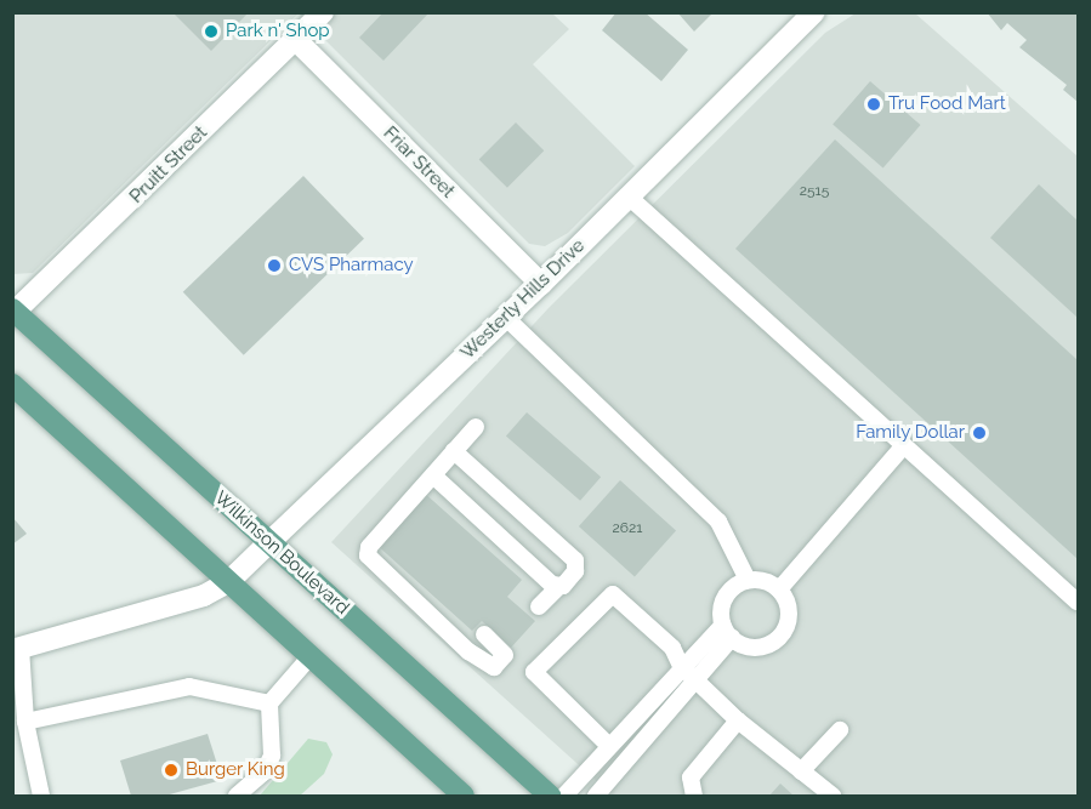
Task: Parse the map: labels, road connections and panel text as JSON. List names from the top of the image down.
{
  "streets": {
    "main road": ["Wilkinson Boulevard"],
    "street": ["Friar Street", "Pruitt Street", "Westerly Hills Drive"]
  },
  "crossings": [
    ["Friar Street", "Pruitt Street"],
    ["Friar Street", "Westerly Hills Drive"],
    ["Pruitt Street", "Wilkinson Boulevard"],
    ["Westerly Hills Drive", "Wilkinson Boulevard"]
  ],
  "places": [
    "Park n' Shop",
    "Tru Food Mart",
    "CVS Pharmacy",
    "Family Dollar",
    "Burger King"
  ],
  "house_numbers": ["2515", "2621"]
}
